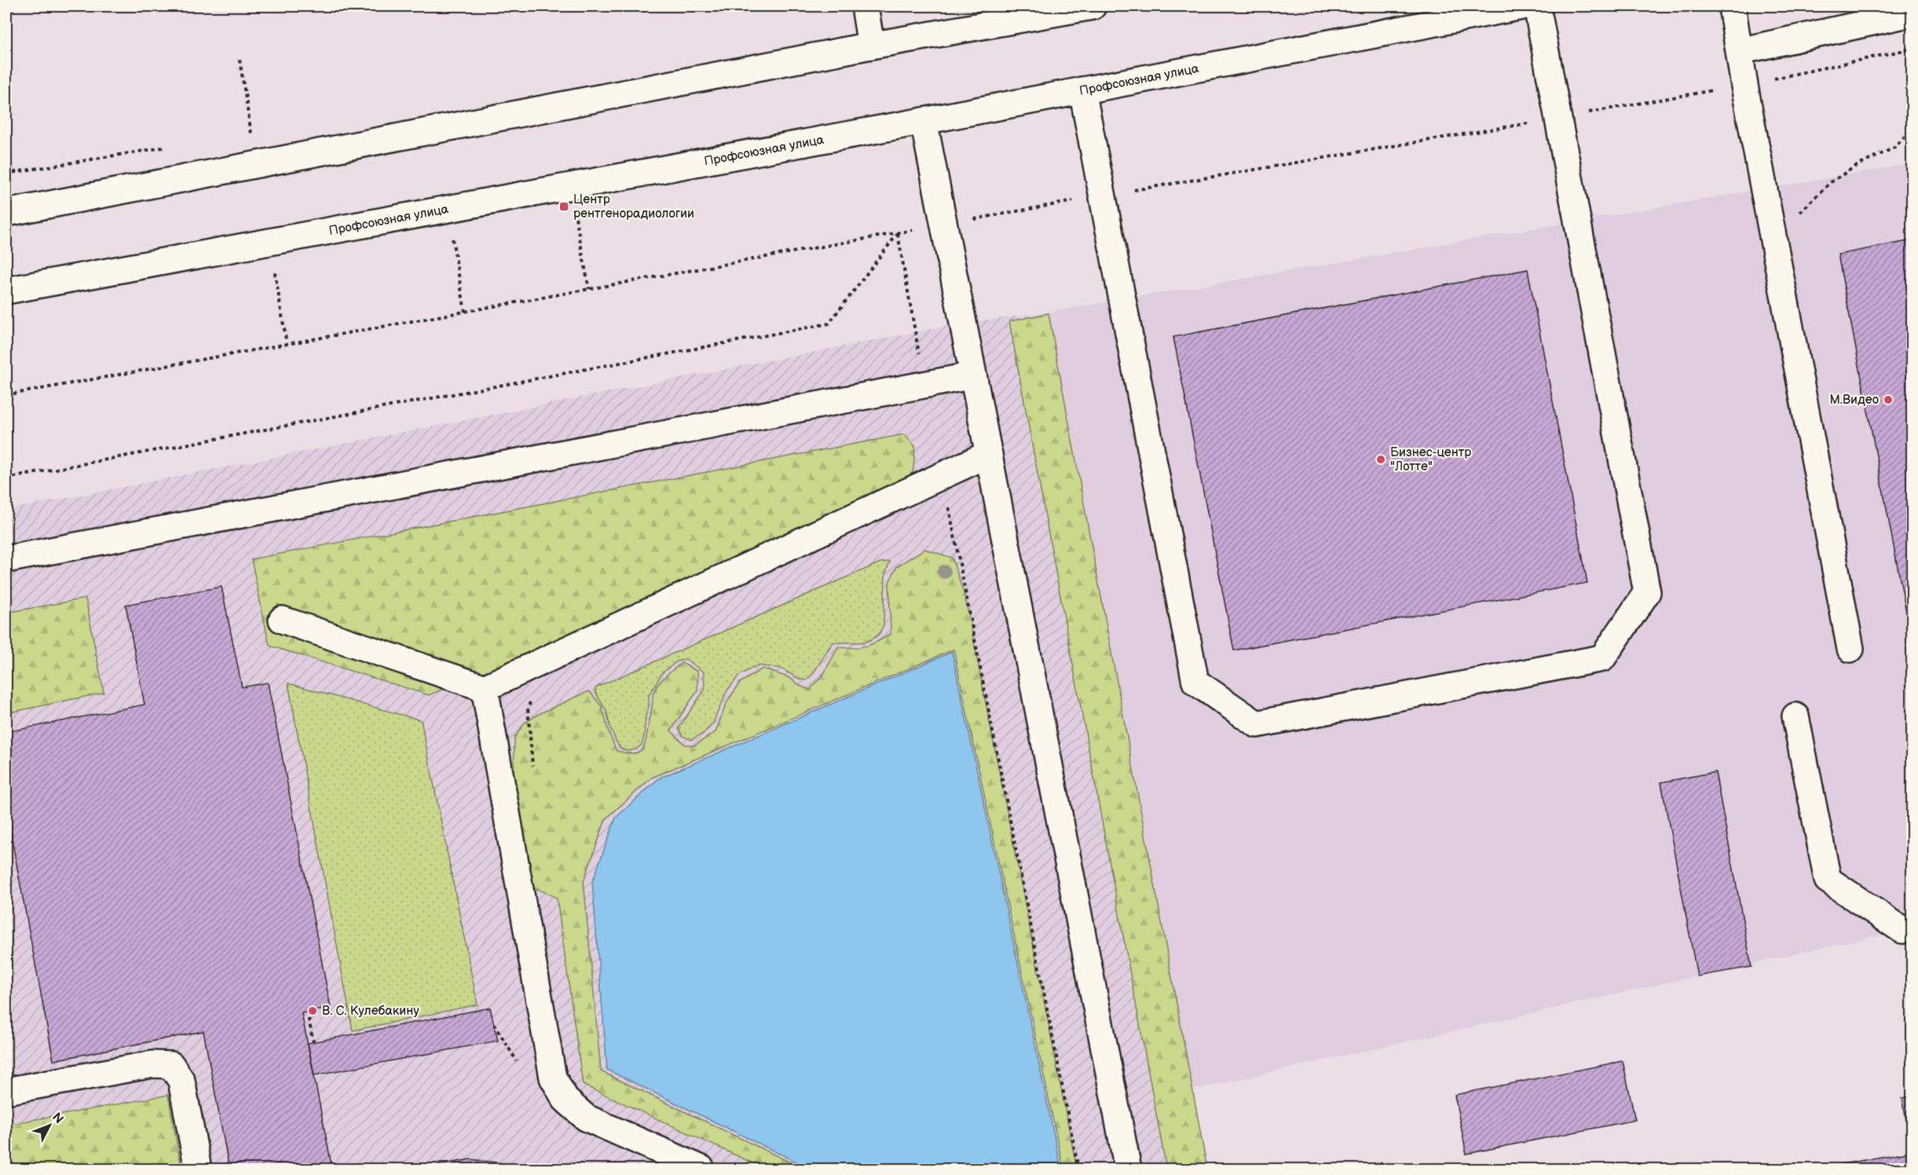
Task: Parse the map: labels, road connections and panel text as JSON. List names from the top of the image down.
{
  "streets": {
    "main road": ["Профсоюзная улица"]
  },
  "places": {
    "transit": ["Центр рентгенорадиологии"],
    "other": ["М.Видео", "Бизнес-центр \"Лотте\"", "В. С. Кулебакину"]
  },
  "north": "top right"
}
